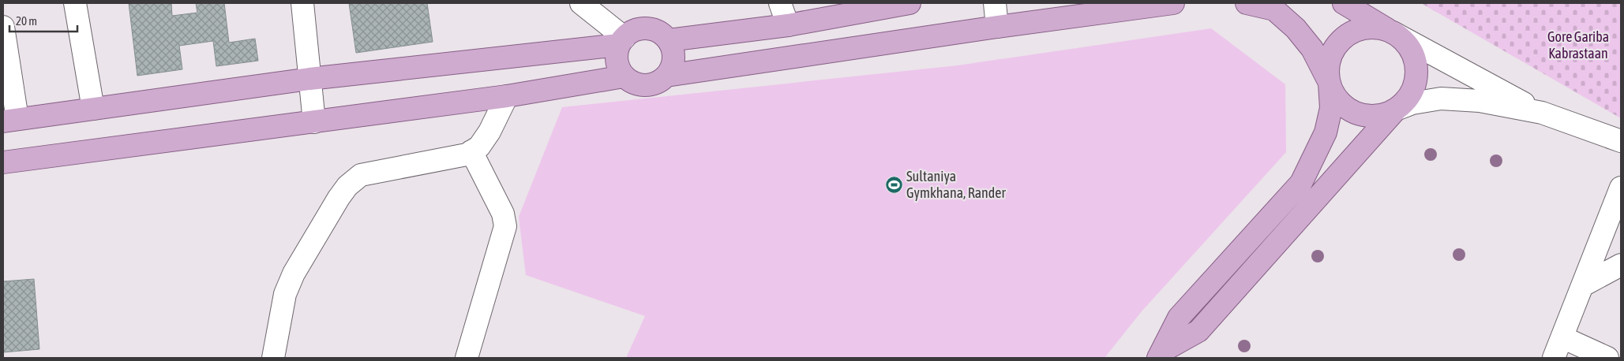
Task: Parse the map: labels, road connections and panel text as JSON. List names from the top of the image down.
{
  "parks": ["Gore Gariba Kabrastaan"],
  "places": {
    "sports": ["Sultaniya Gymkhana, Rander"]
  },
  "scale_bar": "20 m"
}
